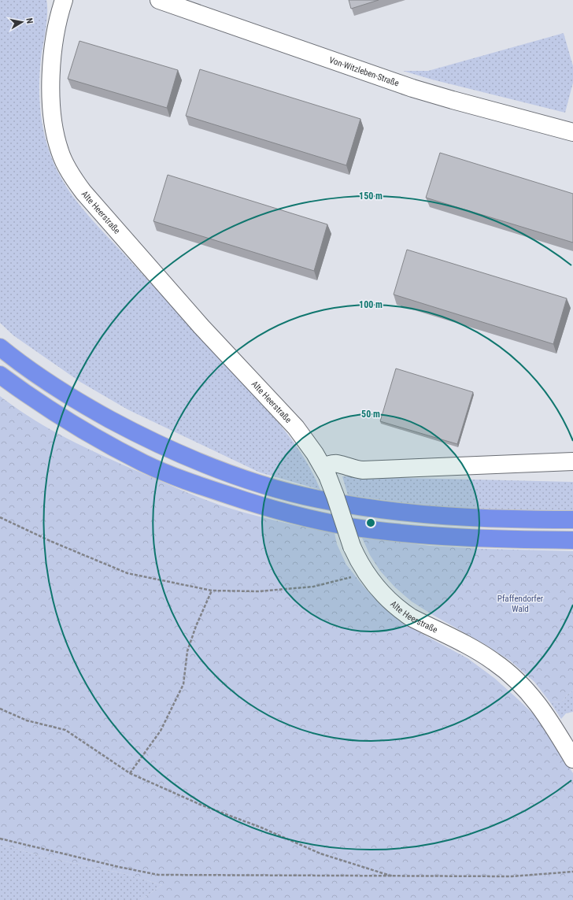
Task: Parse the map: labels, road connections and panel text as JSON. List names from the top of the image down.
{
  "streets": {
    "street": ["Von-Witzleben-Straße", "Alte Heerstraße"]
  },
  "parks": ["Pfaffendorfer Wald"],
  "north": "right",
  "rings": ["150 m", "100 m", "50 m"]
}
